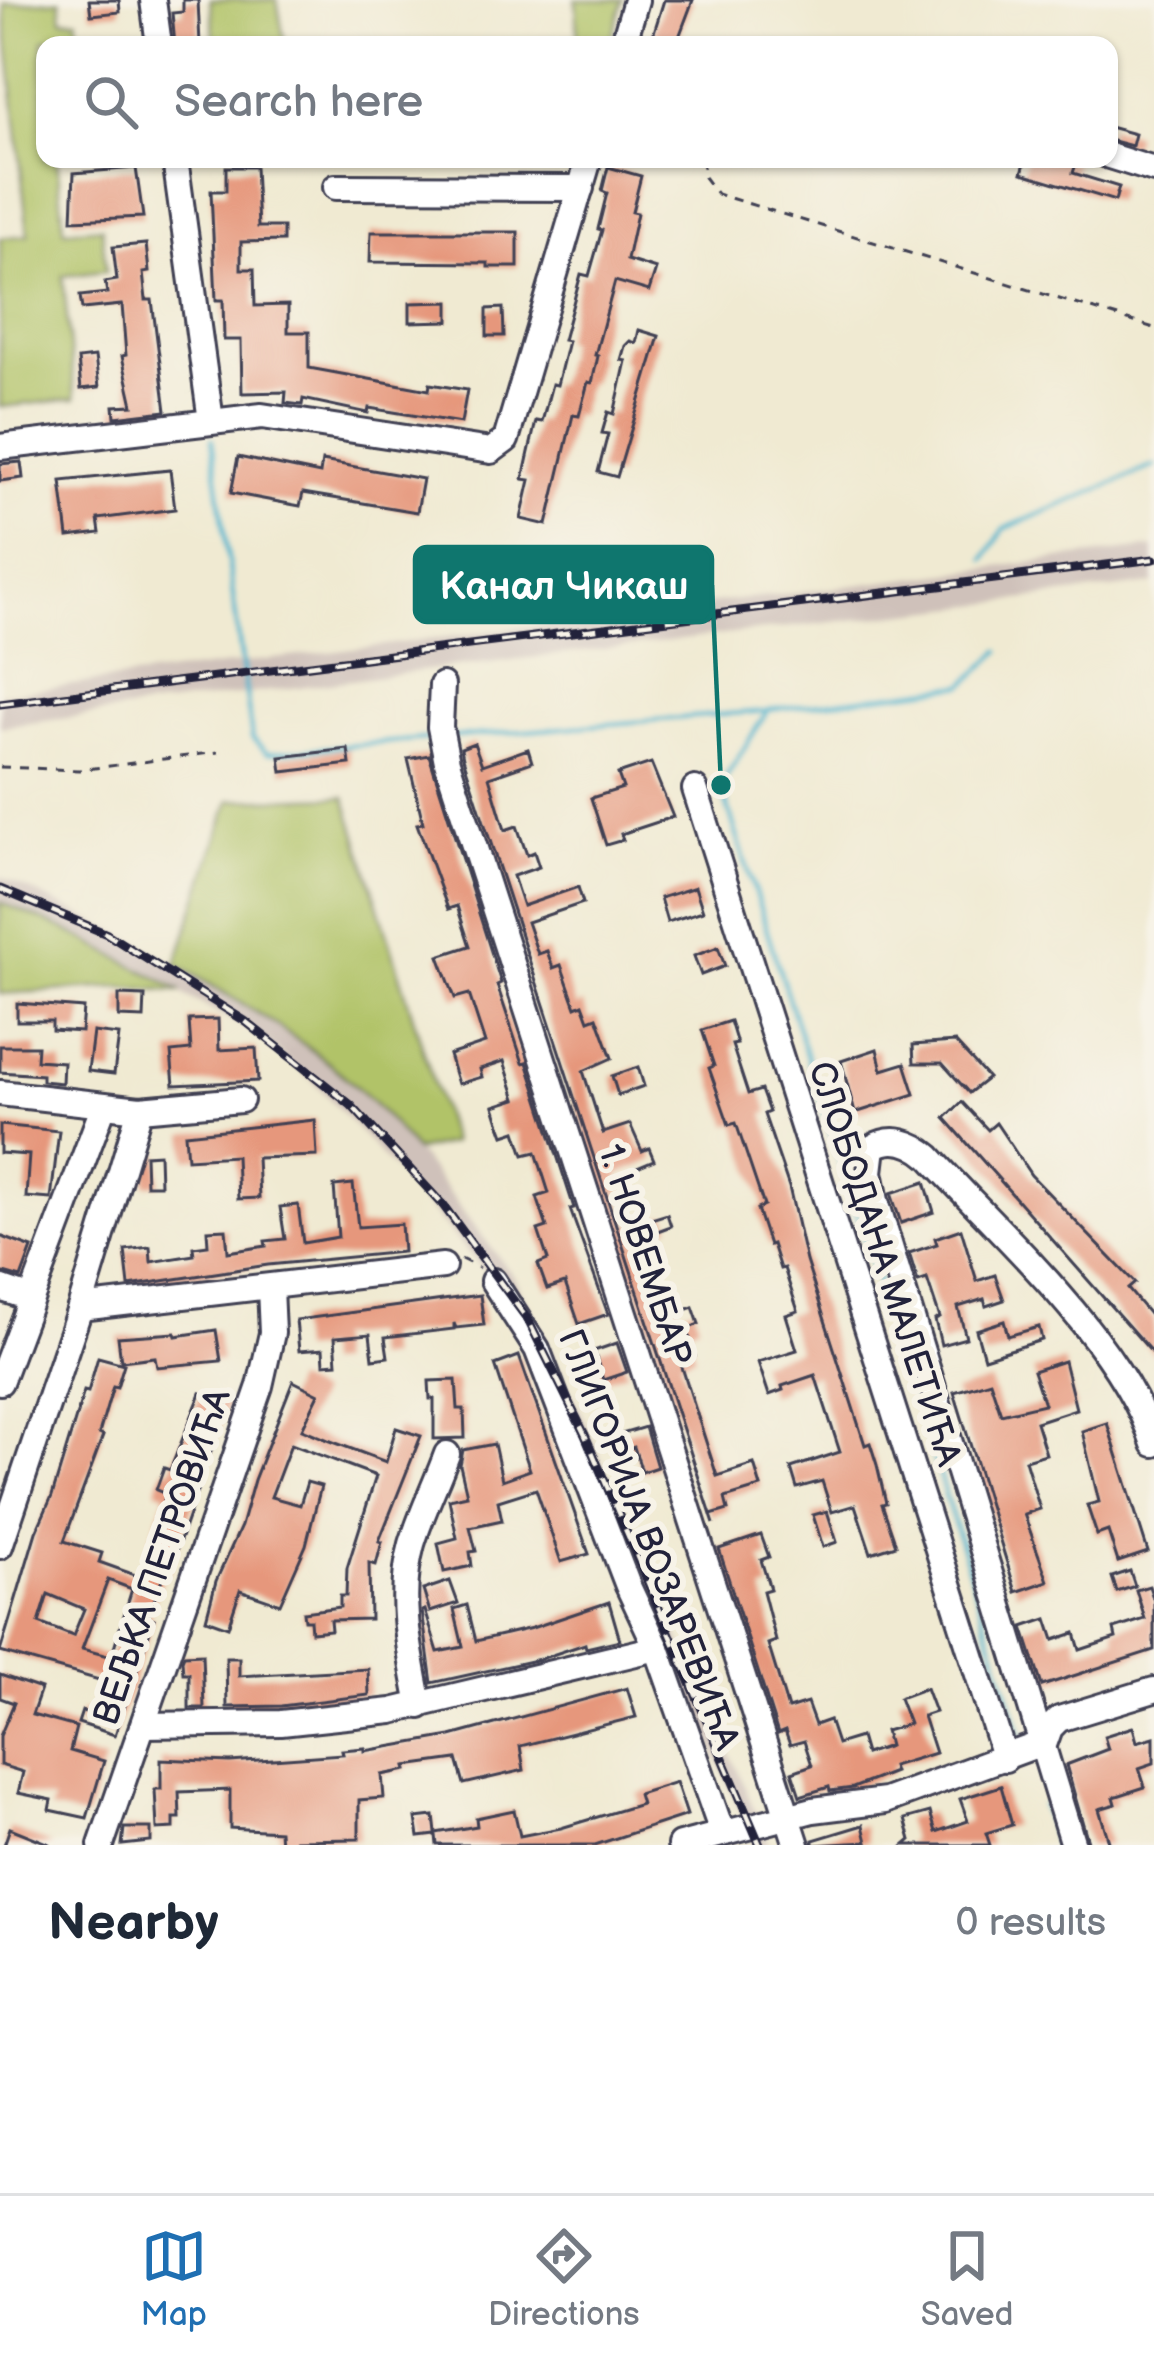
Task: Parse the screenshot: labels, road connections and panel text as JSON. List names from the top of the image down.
{
  "streets": {
    "street": [
      "1. НОВЕМБАР",
      "СЛОБОДАНА МАЛЕТИЋА",
      "ГЛИГОРИЈА ВОЗАРЕВИЋА",
      "ВЕЉКА ПЕТРОВИЋА"
    ]
  },
  "places": ["Канал Чикаш"],
  "page": {
    "search": "Search here",
    "heading": ["Nearby", "0 results"],
    "nav": ["Map", "Directions", "Saved"]
  }
}
